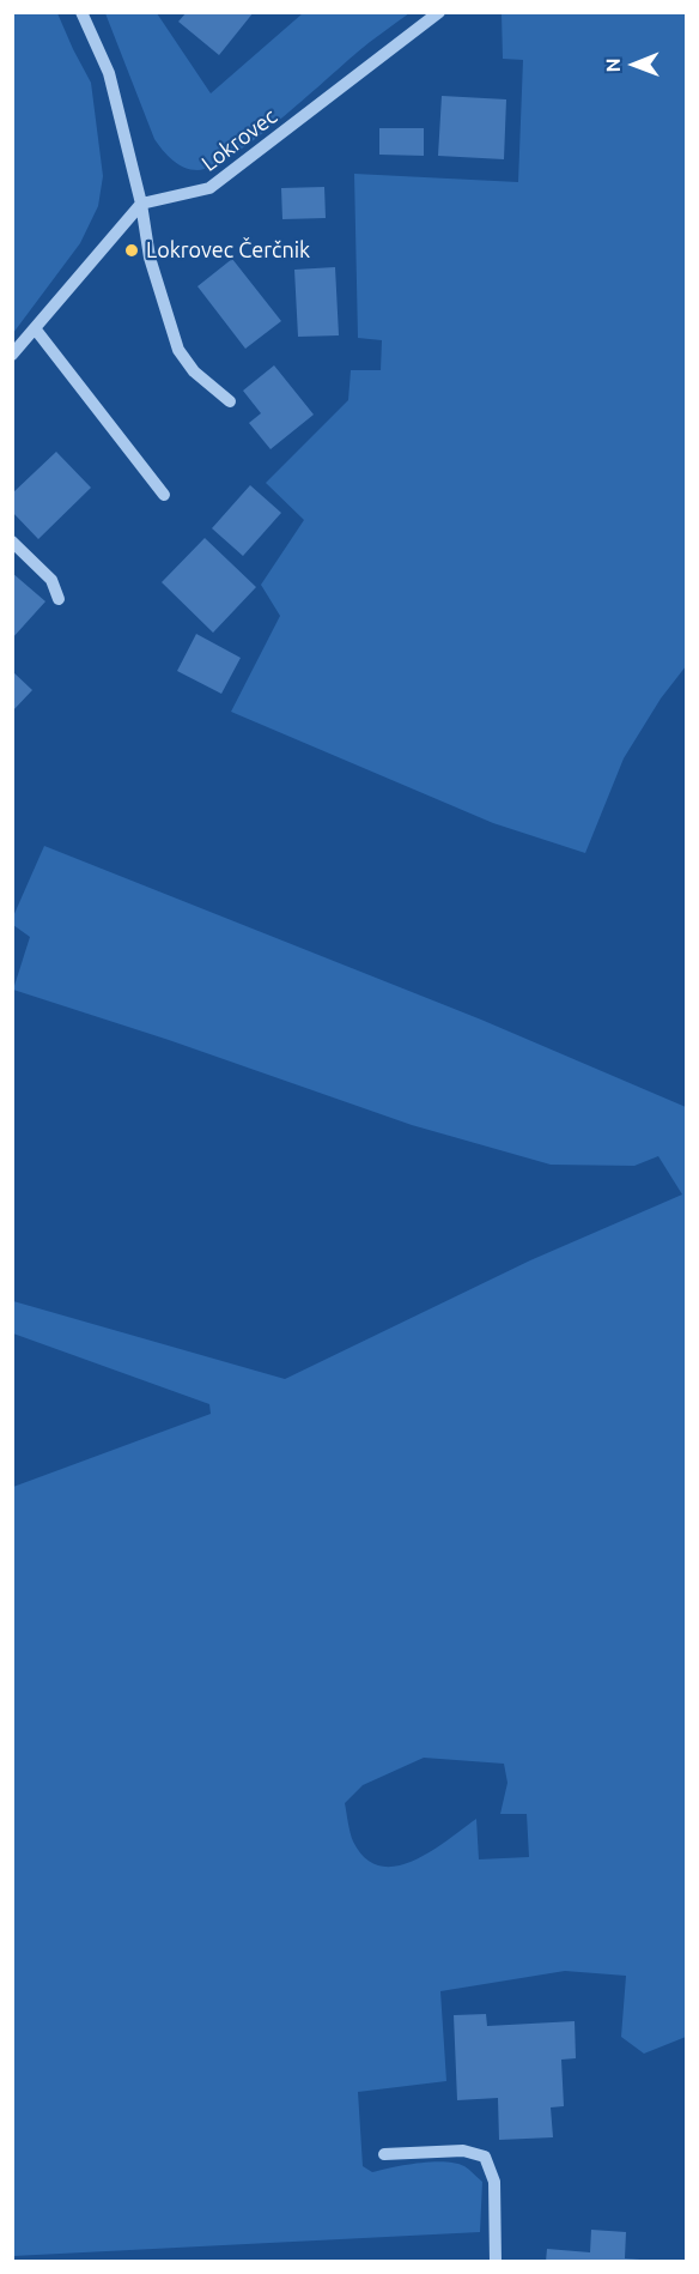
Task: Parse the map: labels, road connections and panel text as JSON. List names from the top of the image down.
{
  "streets": {
    "street": ["Lokrovec"]
  },
  "places": ["Lokrovec Čerčnik"],
  "north": "left"
}
